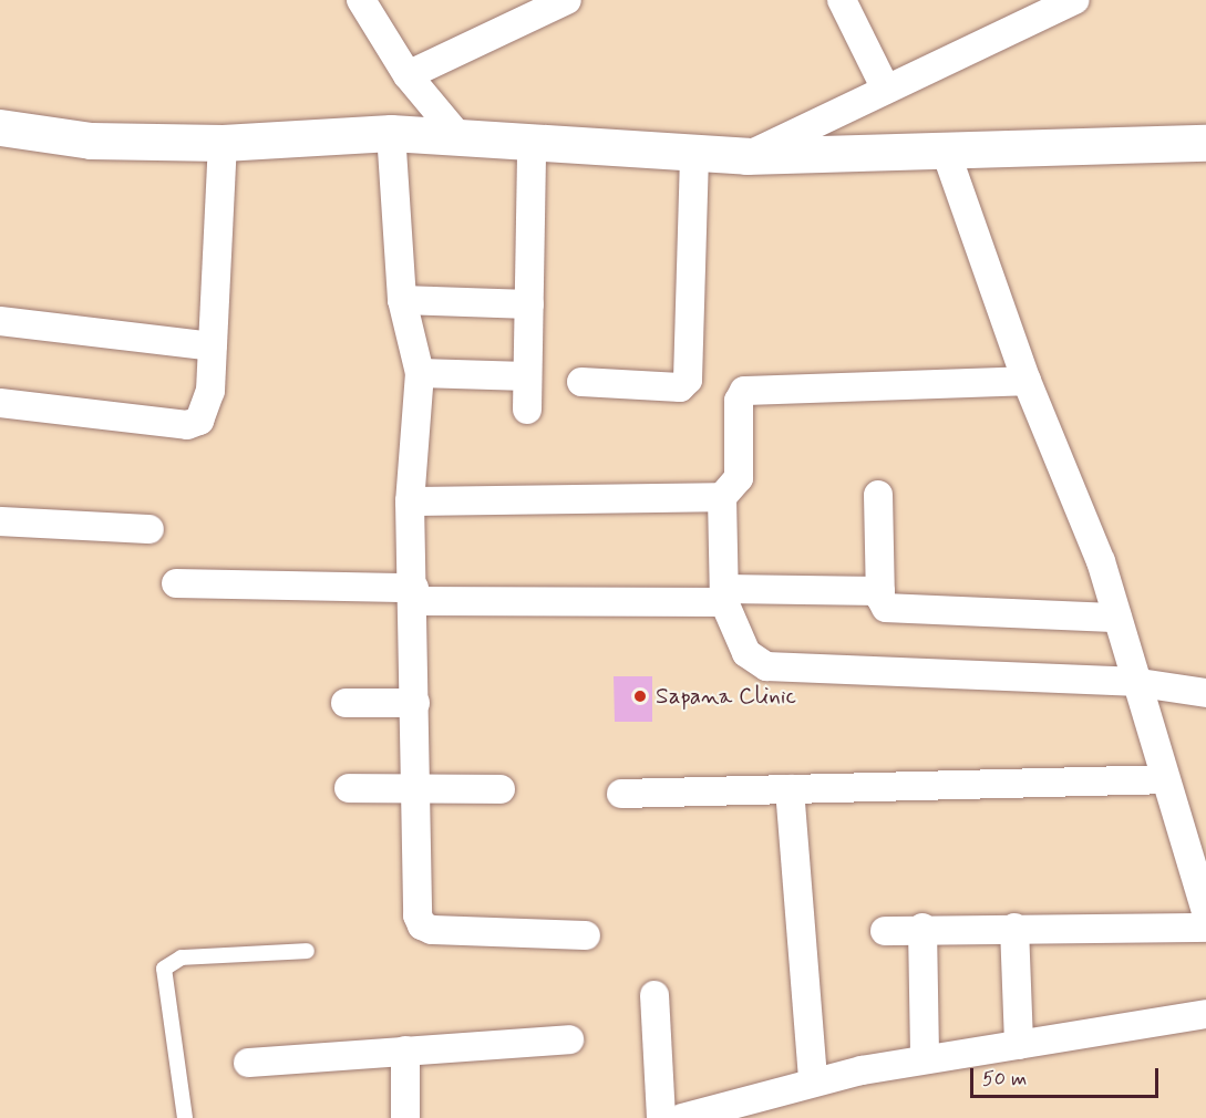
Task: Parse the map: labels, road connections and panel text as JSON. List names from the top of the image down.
{
  "places": ["Sapana Clinic"],
  "scale_bar": "50 m"
}
